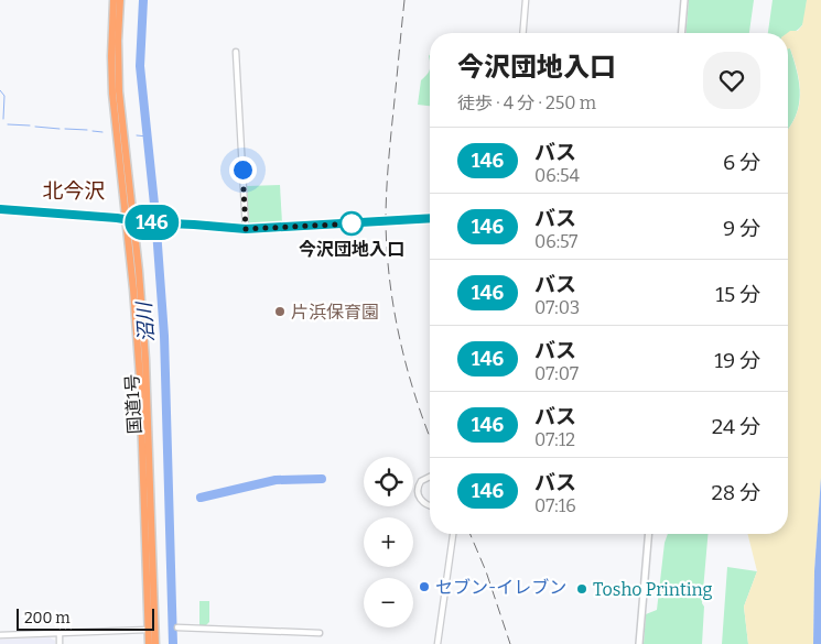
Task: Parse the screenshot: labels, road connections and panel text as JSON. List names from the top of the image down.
{
  "streets": {
    "highway": ["国道1号"]
  },
  "districts": ["北今沢"],
  "water": ["沼川"],
  "places": [
    "今沢団地入口",
    "片浜保育園",
    "セブン-イレブン",
    "Tosho Printing"
  ],
  "lines": ["bus line 146"],
  "scale_bar": "200 m",
  "page": {
    "on_map": "146",
    "heading": ["今沢団地入口", "徒歩 · 4 分 · 250 m"],
    "list": [
      {
        "mark": "146",
        "name": "バス",
        "note": "06:54",
        "value": "6 分"
      },
      {
        "mark": "146",
        "name": "バス",
        "note": "06:57",
        "value": "9 分"
      },
      {
        "mark": "146",
        "name": "バス",
        "note": "07:03",
        "value": "15 分"
      },
      {
        "mark": "146",
        "name": "バス",
        "note": "07:07",
        "value": "19 分"
      },
      {
        "mark": "146",
        "name": "バス",
        "note": "07:12",
        "value": "24 分"
      },
      {
        "mark": "146",
        "name": "バス",
        "note": "07:16",
        "value": "28 分"
      }
    ],
    "map_buttons": ["+", "−"],
    "scale": "200 m"
  }
}
